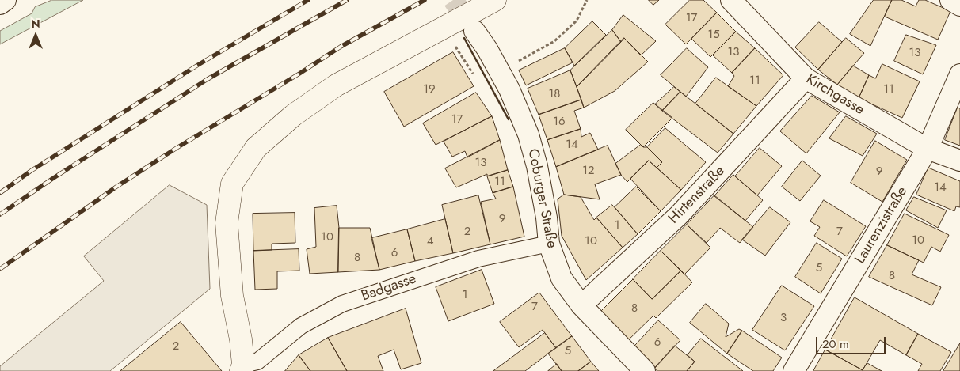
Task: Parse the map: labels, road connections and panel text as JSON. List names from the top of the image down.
{
  "streets": {
    "street": [
      "Kirchgasse",
      "Hirtenstraße",
      "Coburger Straße",
      "Laurenzistraße",
      "Badgasse"
    ]
  },
  "crossings": [
    ["Kirchgasse", "Hirtenstraße"],
    ["Kirchgasse", "Laurenzistraße"],
    ["Hirtenstraße", "Coburger Straße"],
    ["Coburger Straße", "Badgasse"]
  ],
  "house_numbers": [
    "17",
    "15",
    "13",
    "13",
    "11",
    "19",
    "11",
    "18",
    "17",
    "16",
    "14",
    "13",
    "12",
    "9",
    "11",
    "14",
    "9",
    "1",
    "2",
    "7",
    "10",
    "10",
    "4",
    "10",
    "6",
    "8",
    "5",
    "8",
    "1",
    "7",
    "8",
    "3",
    "6",
    "2",
    "5"
  ],
  "scale_bar": "20 m",
  "north": "top"
}
